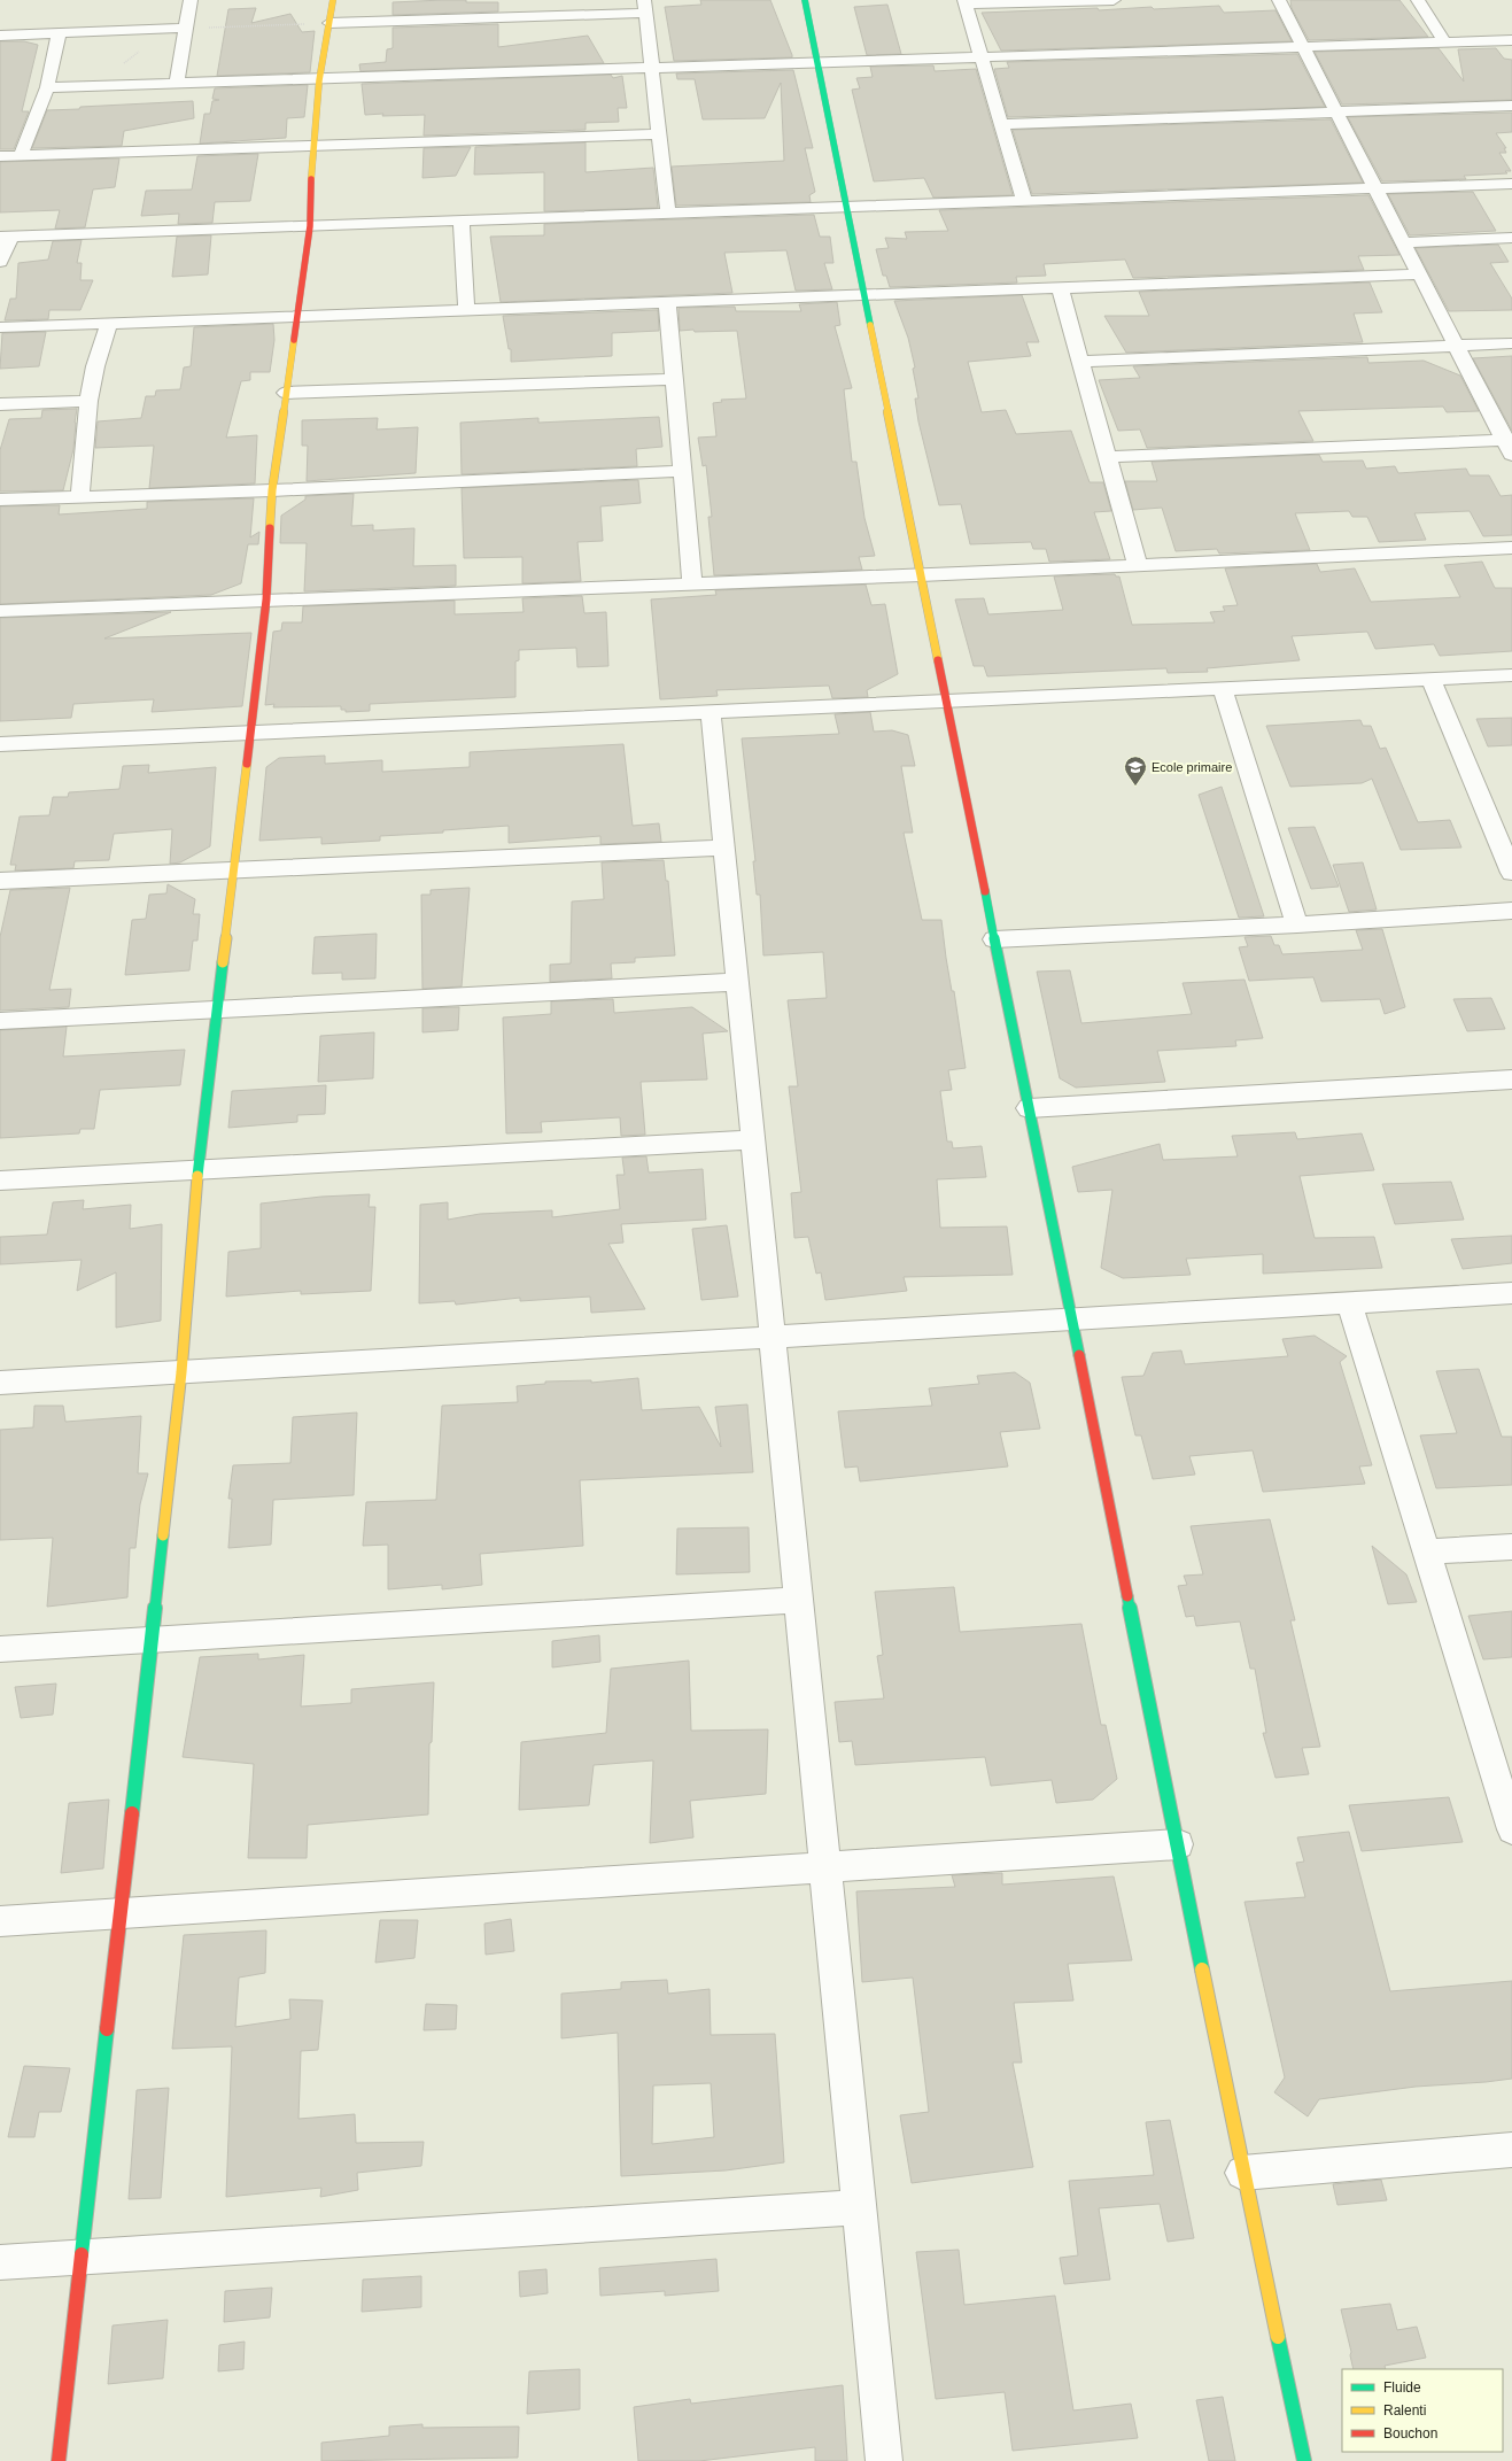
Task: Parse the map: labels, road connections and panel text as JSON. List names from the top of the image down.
{
  "places": {
    "school or university": ["Ecole primaire"]
  },
  "legend": ["Fluide", "Ralenti", "Bouchon"]
}
